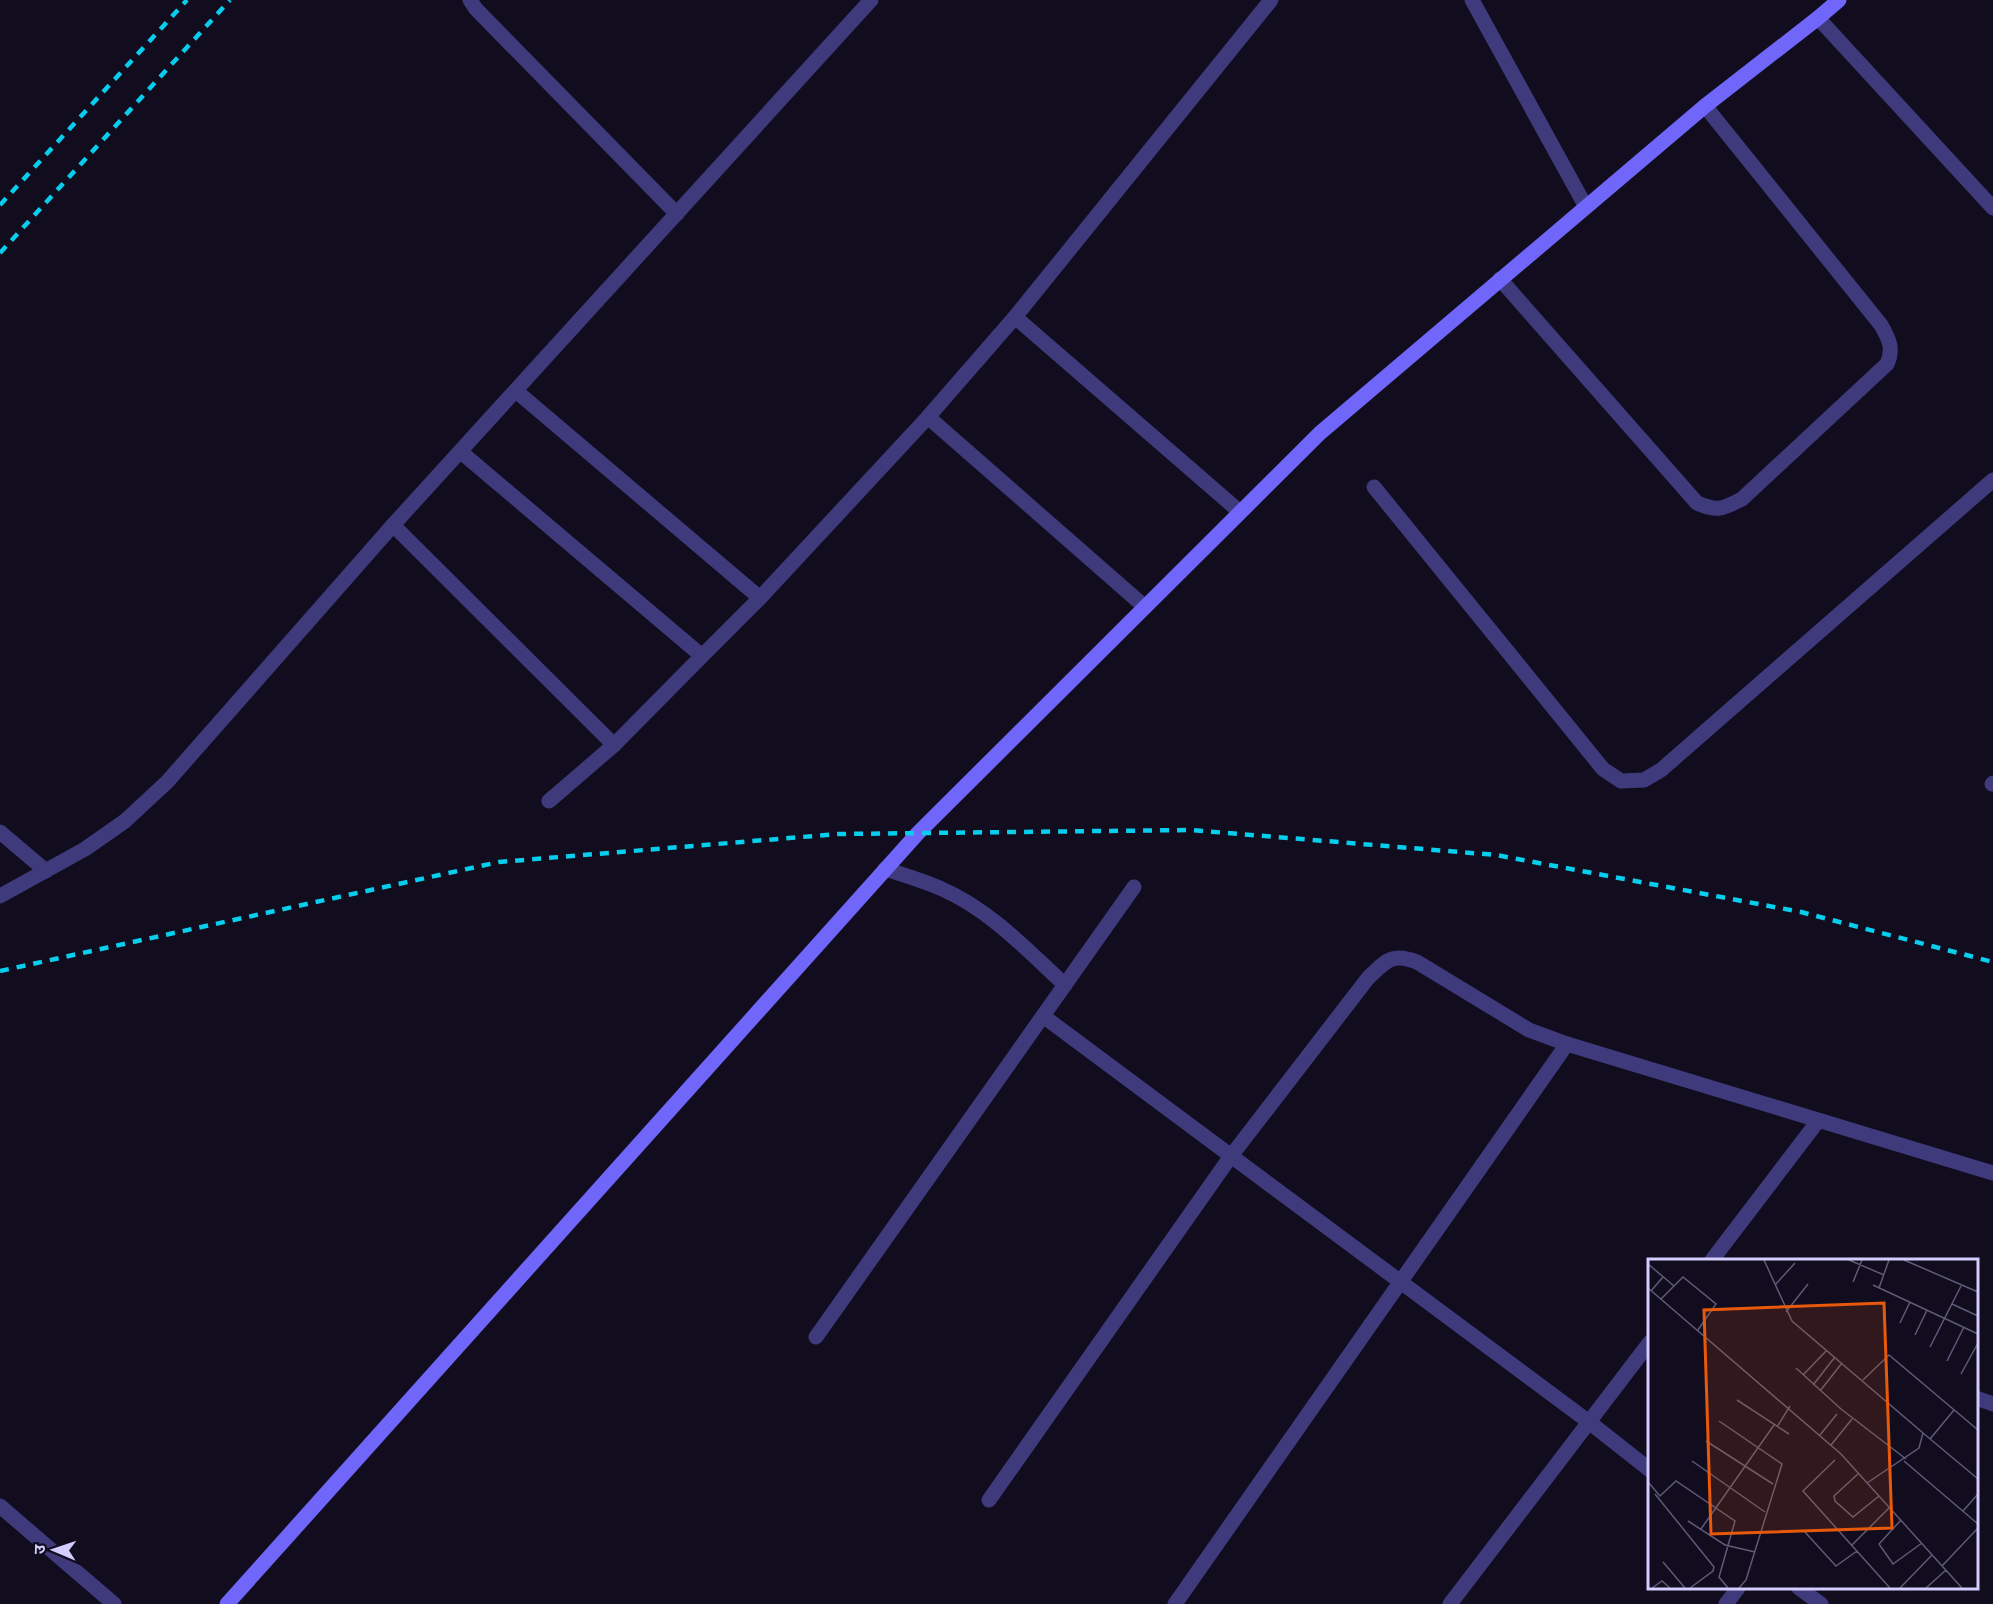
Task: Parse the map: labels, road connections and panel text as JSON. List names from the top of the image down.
{
  "north": "left"
}
